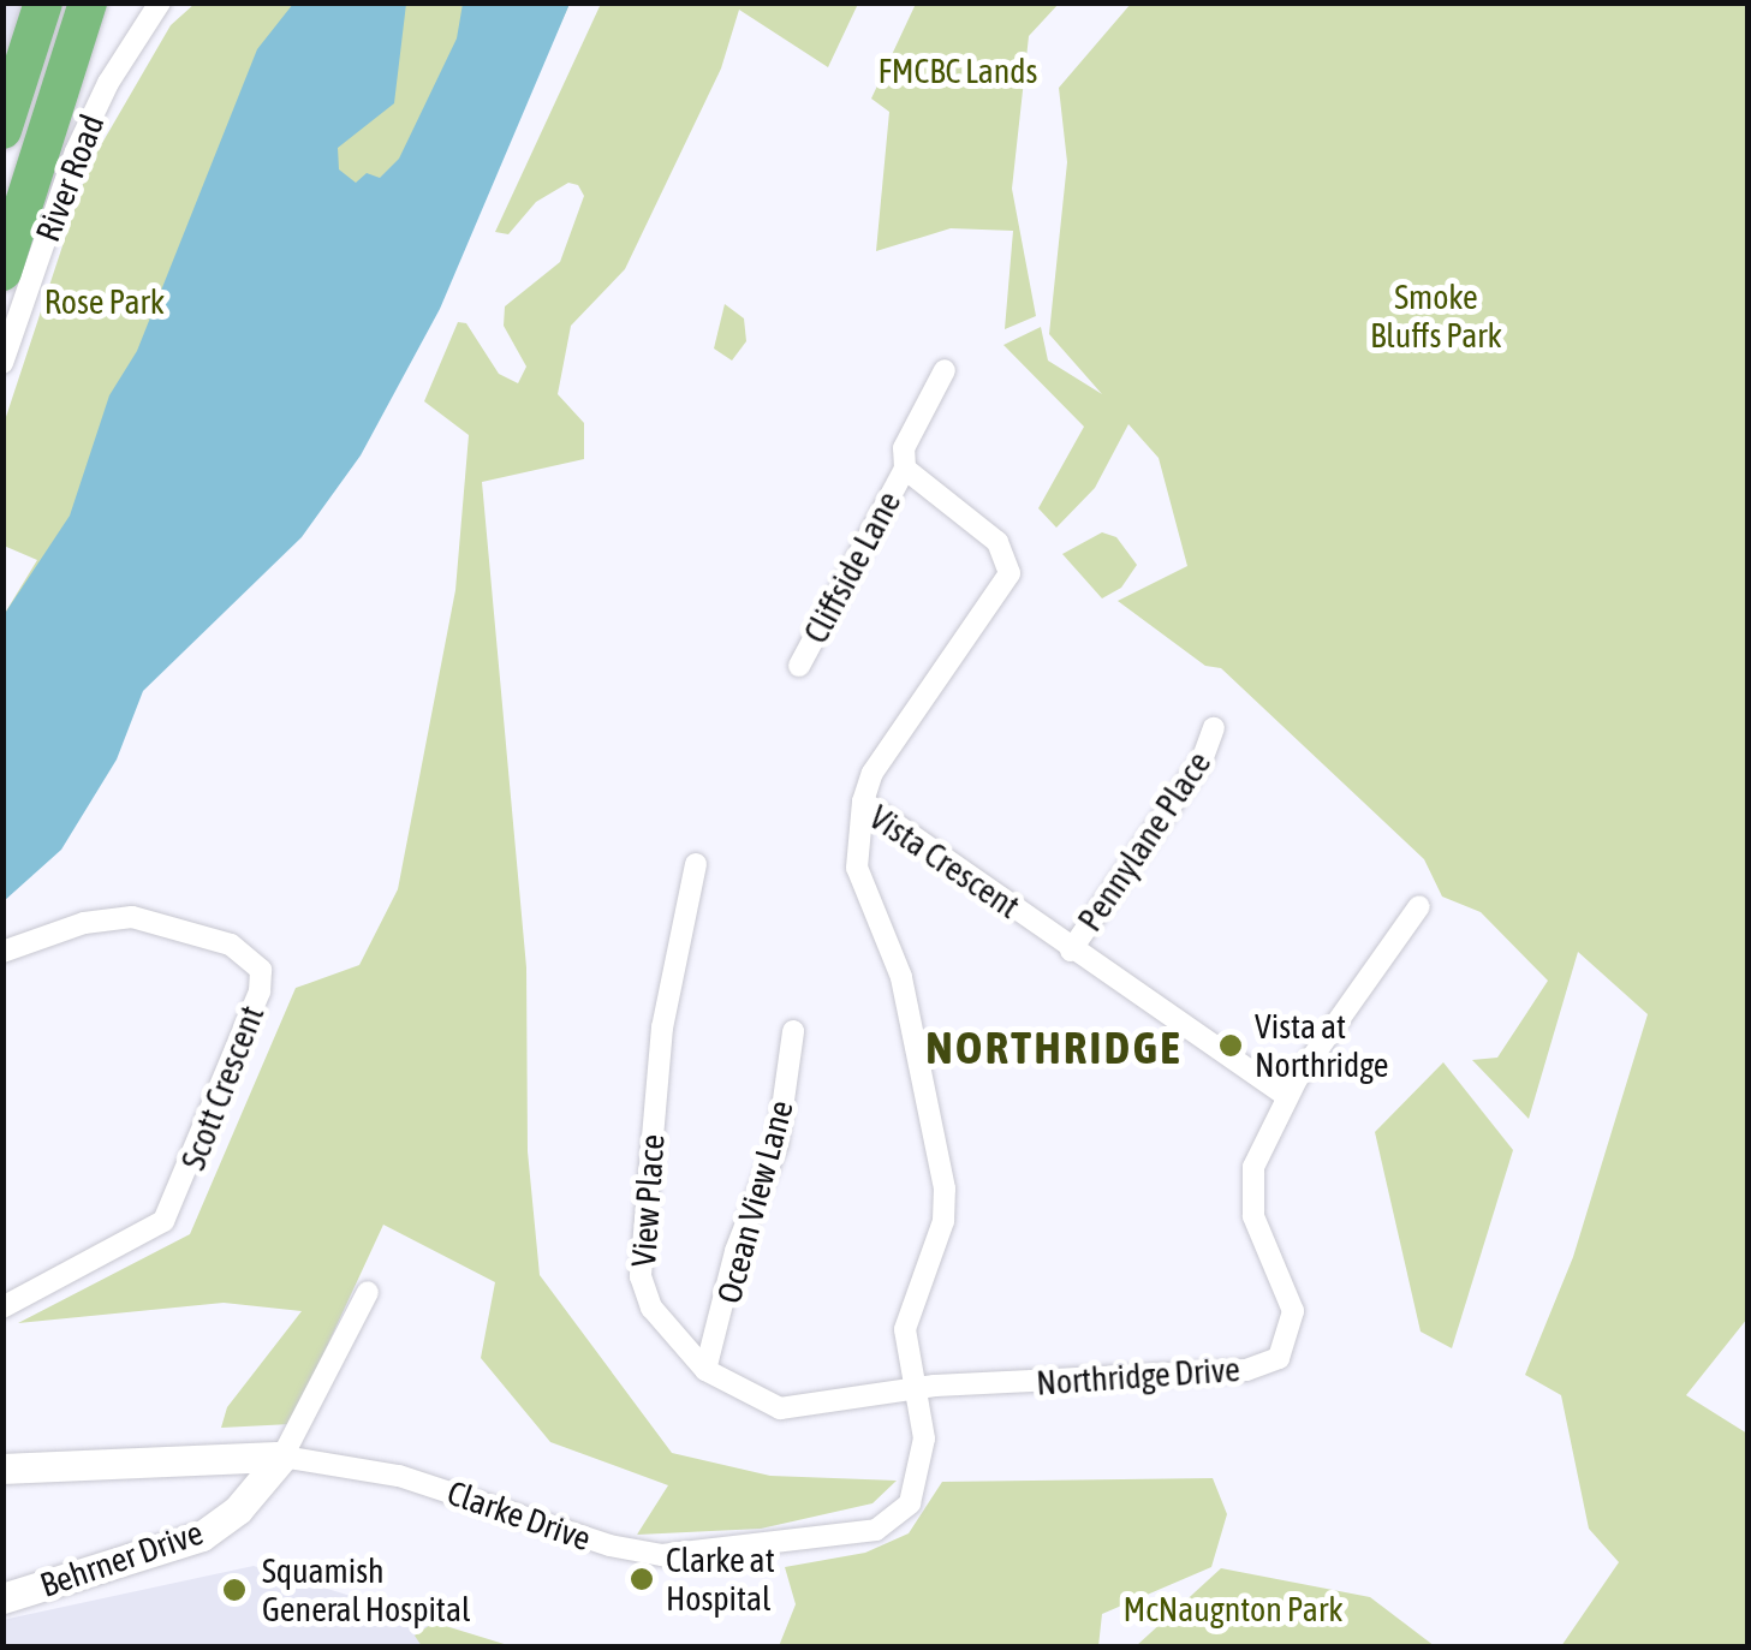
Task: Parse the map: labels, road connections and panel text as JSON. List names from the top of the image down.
{
  "streets": {
    "street": [
      "River Road",
      "Cliffside Lane",
      "Pennylane Place",
      "Vista Crescent",
      "Scott Crescent",
      "View Place",
      "Ocean View Lane",
      "Northridge Drive",
      "Clarke Drive",
      "Behrner Drive"
    ]
  },
  "crossings": [
    ["Pennylane Place", "Vista Crescent"],
    ["Vista Crescent", "View Place"],
    ["Vista Crescent", "Northridge Drive"],
    ["Vista Crescent", "Clarke Drive"],
    ["View Place", "Ocean View Lane"],
    ["View Place", "Northridge Drive"],
    ["View Place", "Clarke Drive"],
    ["Northridge Drive", "Clarke Drive"],
    ["Clarke Drive", "Behrner Drive"]
  ],
  "districts": ["NORTHRIDGE"],
  "parks": [
    "FMCBC Lands",
    "Smoke Bluffs Park",
    "Rose Park",
    "McNaugnton Park"
  ],
  "places": ["Vista at Northridge", "Clarke at Hospital", "Squamish General Hospital"]
}
